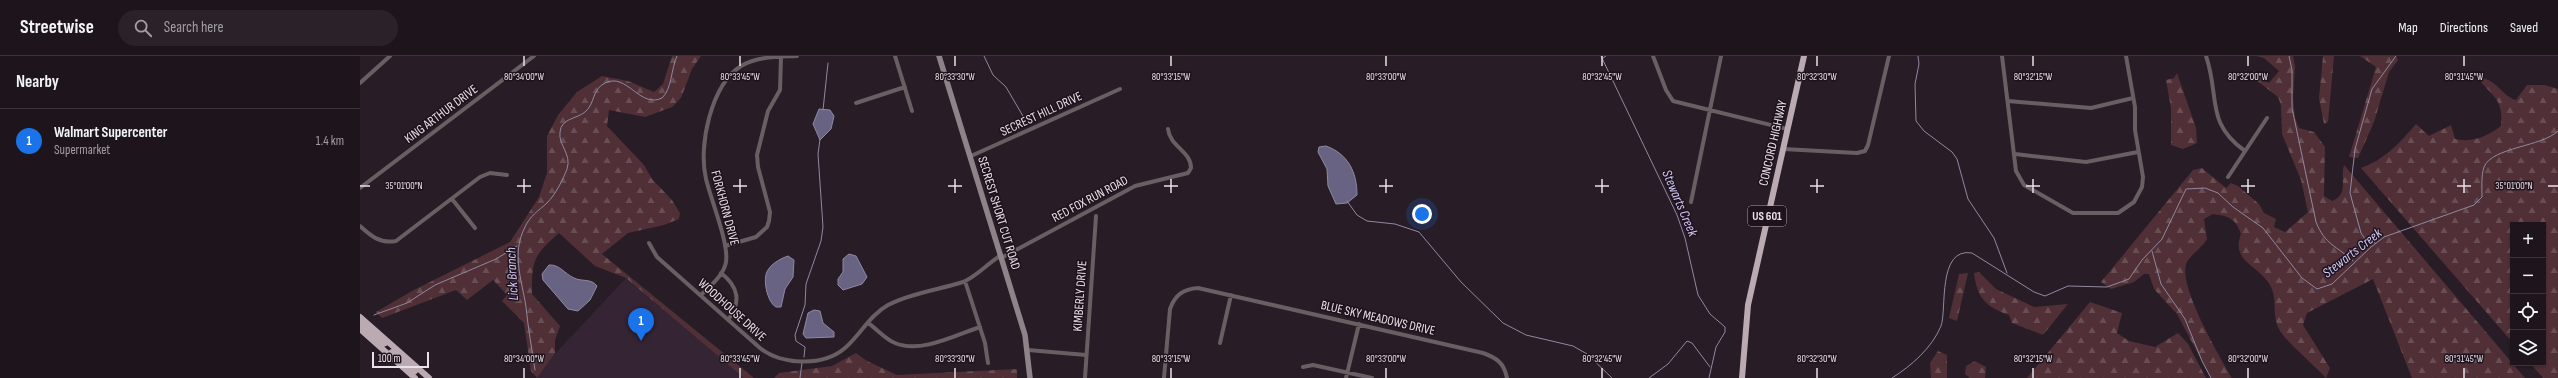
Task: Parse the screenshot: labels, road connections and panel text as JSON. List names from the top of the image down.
{
  "streets": {
    "highway": ["CONCORD HIGHWAY", "US 601"],
    "main road": ["SECREST SHORT CUT ROAD"],
    "street": [
      "KING ARTHUR DRIVE",
      "SECREST HILL DRIVE",
      "RED FOX RUN ROAD",
      "FORKHORN DRIVE",
      "KIMBERLY DRIVE",
      "WOODHOUSE DRIVE",
      "BLUE SKY MEADOWS DRIVE"
    ]
  },
  "crossings": [
    ["SECREST HILL DRIVE", "SECREST SHORT CUT ROAD"],
    ["RED FOX RUN ROAD", "SECREST SHORT CUT ROAD"],
    ["RED FOX RUN ROAD", "WOODHOUSE DRIVE"],
    ["FORKHORN DRIVE", "WOODHOUSE DRIVE"],
    ["SECREST SHORT CUT ROAD", "WOODHOUSE DRIVE"]
  ],
  "water": ["Stewarts Creek", "Lick Branch"],
  "scale_bar": "100 m",
  "page": {
    "header": "Streetwise",
    "search": "Search here",
    "nav": ["Map", "Directions", "Saved"],
    "heading": "Nearby",
    "list": [
      {
        "mark": "1",
        "name": "Walmart Supercenter",
        "note": "Supermarket",
        "value": "1.4 km"
      }
    ],
    "map_buttons": ["+", "−"],
    "pins": "1",
    "scale": "100 m"
  },
  "coordinates": [
    "80°34'00\"W",
    "80°33'45\"W",
    "80°33'30\"W",
    "80°33'15\"W",
    "80°33'00\"W",
    "80°32'45\"W",
    "80°32'30\"W",
    "80°32'15\"W",
    "80°32'00\"W",
    "80°31'45\"W",
    "35°01'00\"N"
  ]
}
